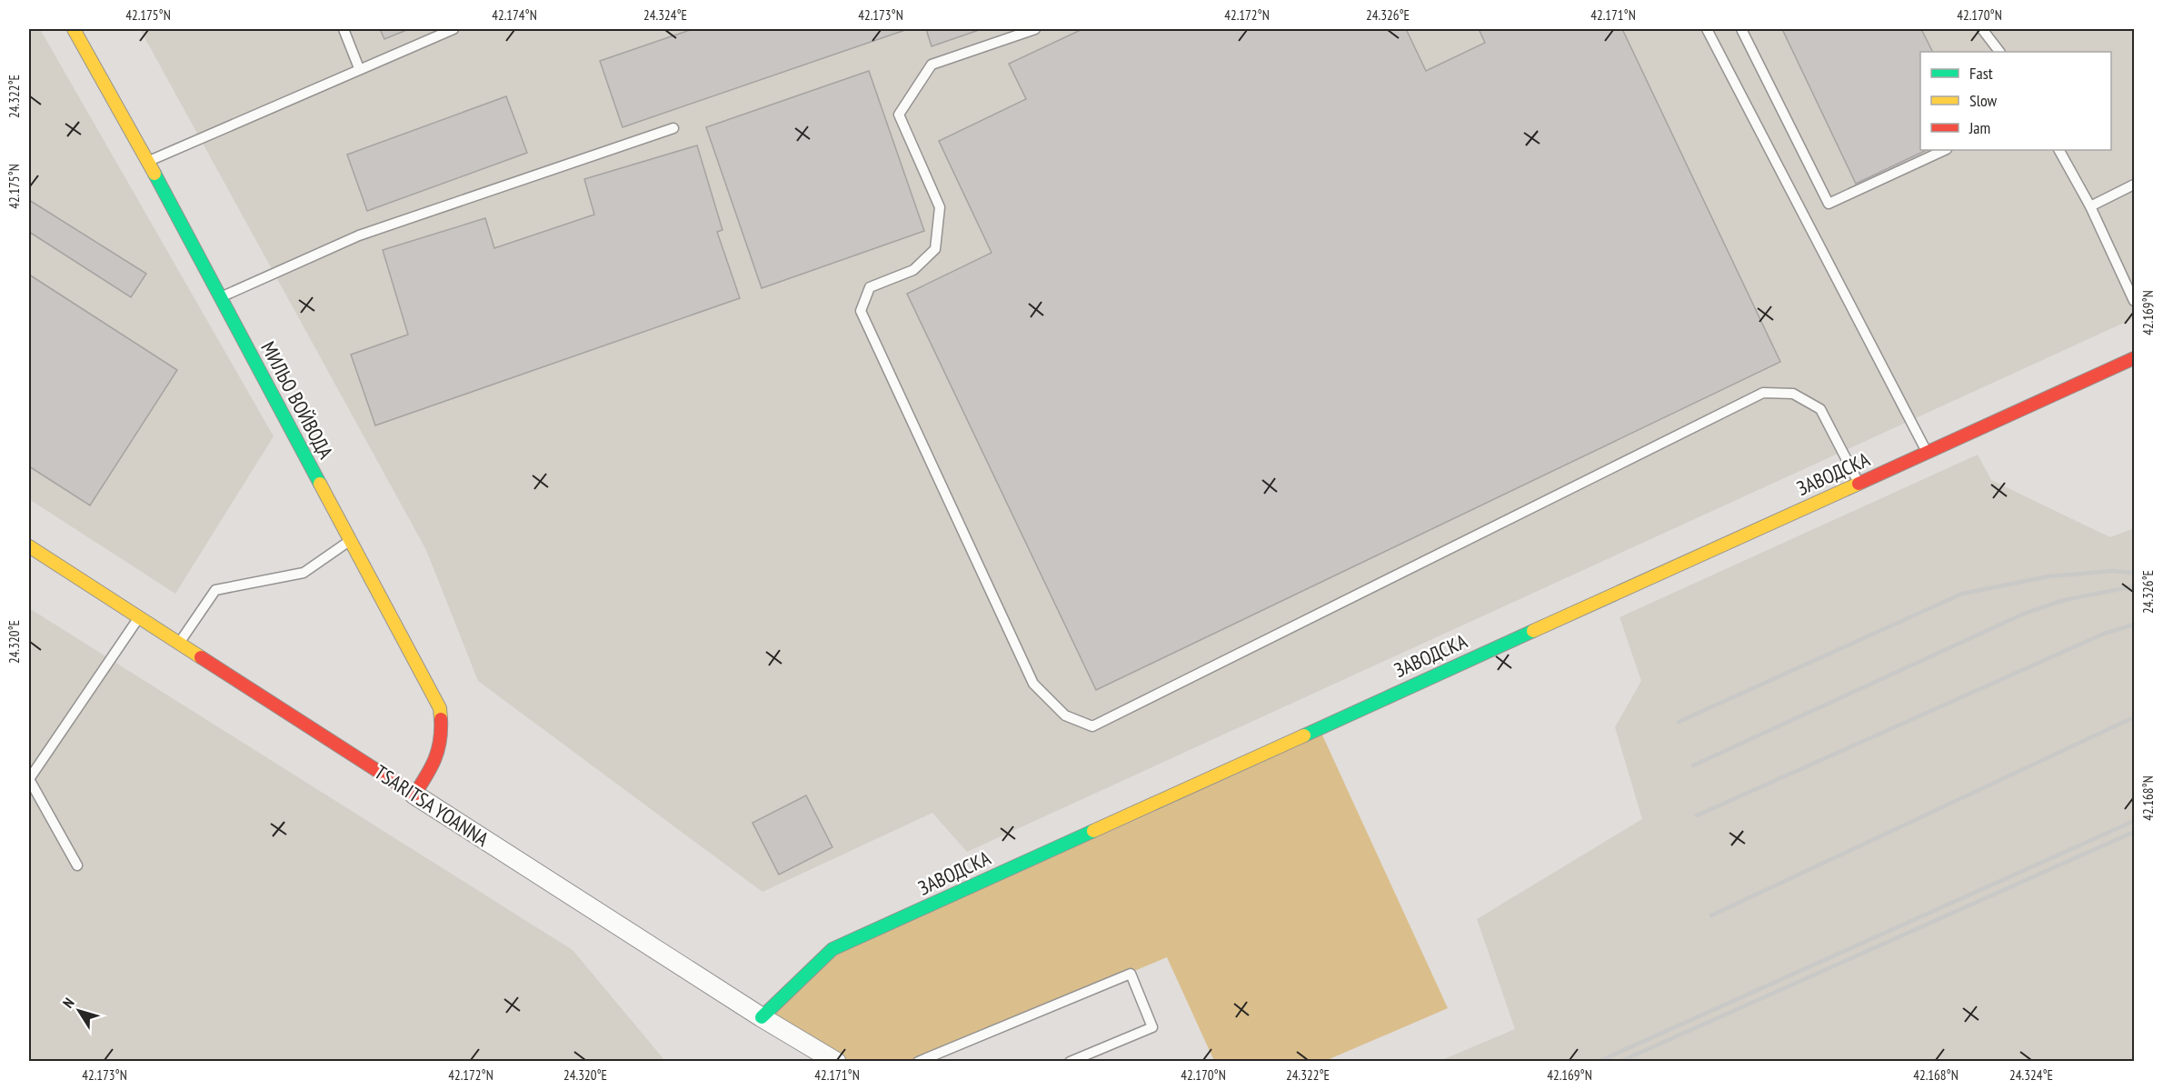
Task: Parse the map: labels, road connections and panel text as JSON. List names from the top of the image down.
{
  "streets": {
    "street": ["МИЛЬО ВОЙВОДА", "ЗАВОДСКА", "TSARITSA YOANNA"]
  },
  "crossings": [
    ["МИЛЬО ВОЙВОДА", "TSARITSA YOANNA"],
    ["ЗАВОДСКА", "TSARITSA YOANNA"]
  ],
  "legend": ["Fast", "Slow", "Jam"],
  "north": "top left",
  "coordinates": [
    "42.175°N",
    "42.174°N",
    "24.324°E",
    "42.173°N",
    "42.172°N",
    "24.326°E",
    "42.171°N",
    "42.170°N",
    "24.322°E",
    "42.169°N",
    "24.320°E",
    "42.168°N"
  ]
}
